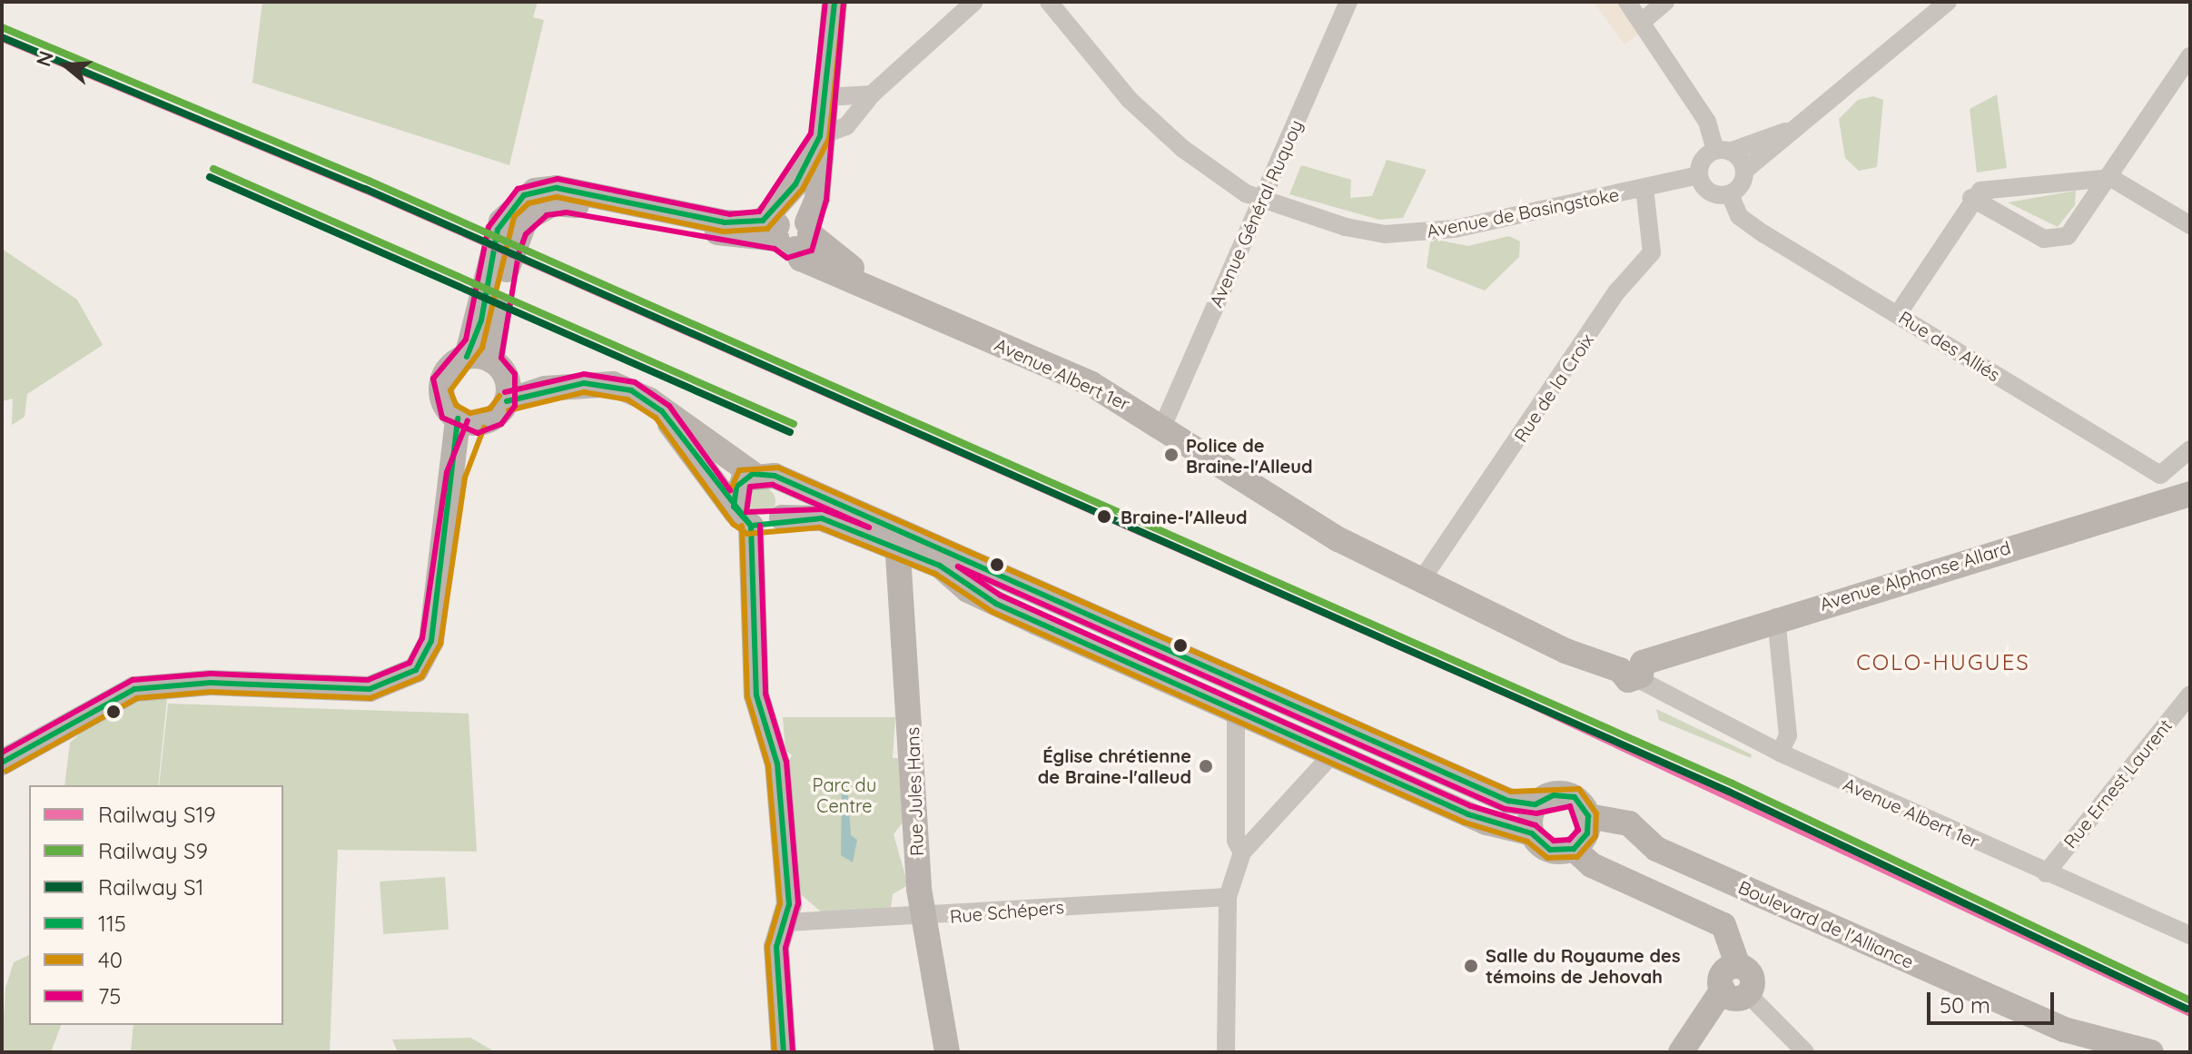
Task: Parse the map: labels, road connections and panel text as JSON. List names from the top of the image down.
{
  "streets": {
    "street": [
      "Avenue de Basingstoke",
      "Avenue Général Ruquoy",
      "Rue des Alliés",
      "Avenue Albert 1er",
      "Rue de la Croix",
      "Avenue Alphonse Allard",
      "Rue Ernest Laurent",
      "Rue Jules Hans",
      "Rue Schépers",
      "Boulevard de l'Alliance"
    ]
  },
  "crossings": [
    ["Avenue de Basingstoke", "Avenue Général Ruquoy"],
    ["Avenue de Basingstoke", "Rue des Alliés"],
    ["Avenue de Basingstoke", "Rue de la Croix"],
    ["Avenue Général Ruquoy", "Avenue Albert 1er"],
    ["Rue des Alliés", "Avenue Alphonse Allard"],
    ["Avenue Albert 1er", "Rue de la Croix"],
    ["Avenue Albert 1er", "Avenue Alphonse Allard"],
    ["Avenue Albert 1er", "Rue Ernest Laurent"],
    ["Rue Jules Hans", "Rue Schépers"]
  ],
  "districts": ["COLO-HUGUES"],
  "parks": ["Parc du Centre"],
  "places": [
    "Police de Braine-l'Alleud",
    "Braine-l'Alleud",
    "Église chrétienne de Braine-l'alleud",
    "Salle du Royaume des témoins de Jehovah"
  ],
  "lines": [
    "transit line 115",
    "transit line 75",
    "transit line 40",
    "rail line S9",
    "rail line S1",
    "rail line S19"
  ],
  "legend": [
    "Railway S19",
    "Railway S9",
    "Railway S1",
    "115",
    "40",
    "75"
  ],
  "scale_bar": "50 m",
  "north": "left"
}
